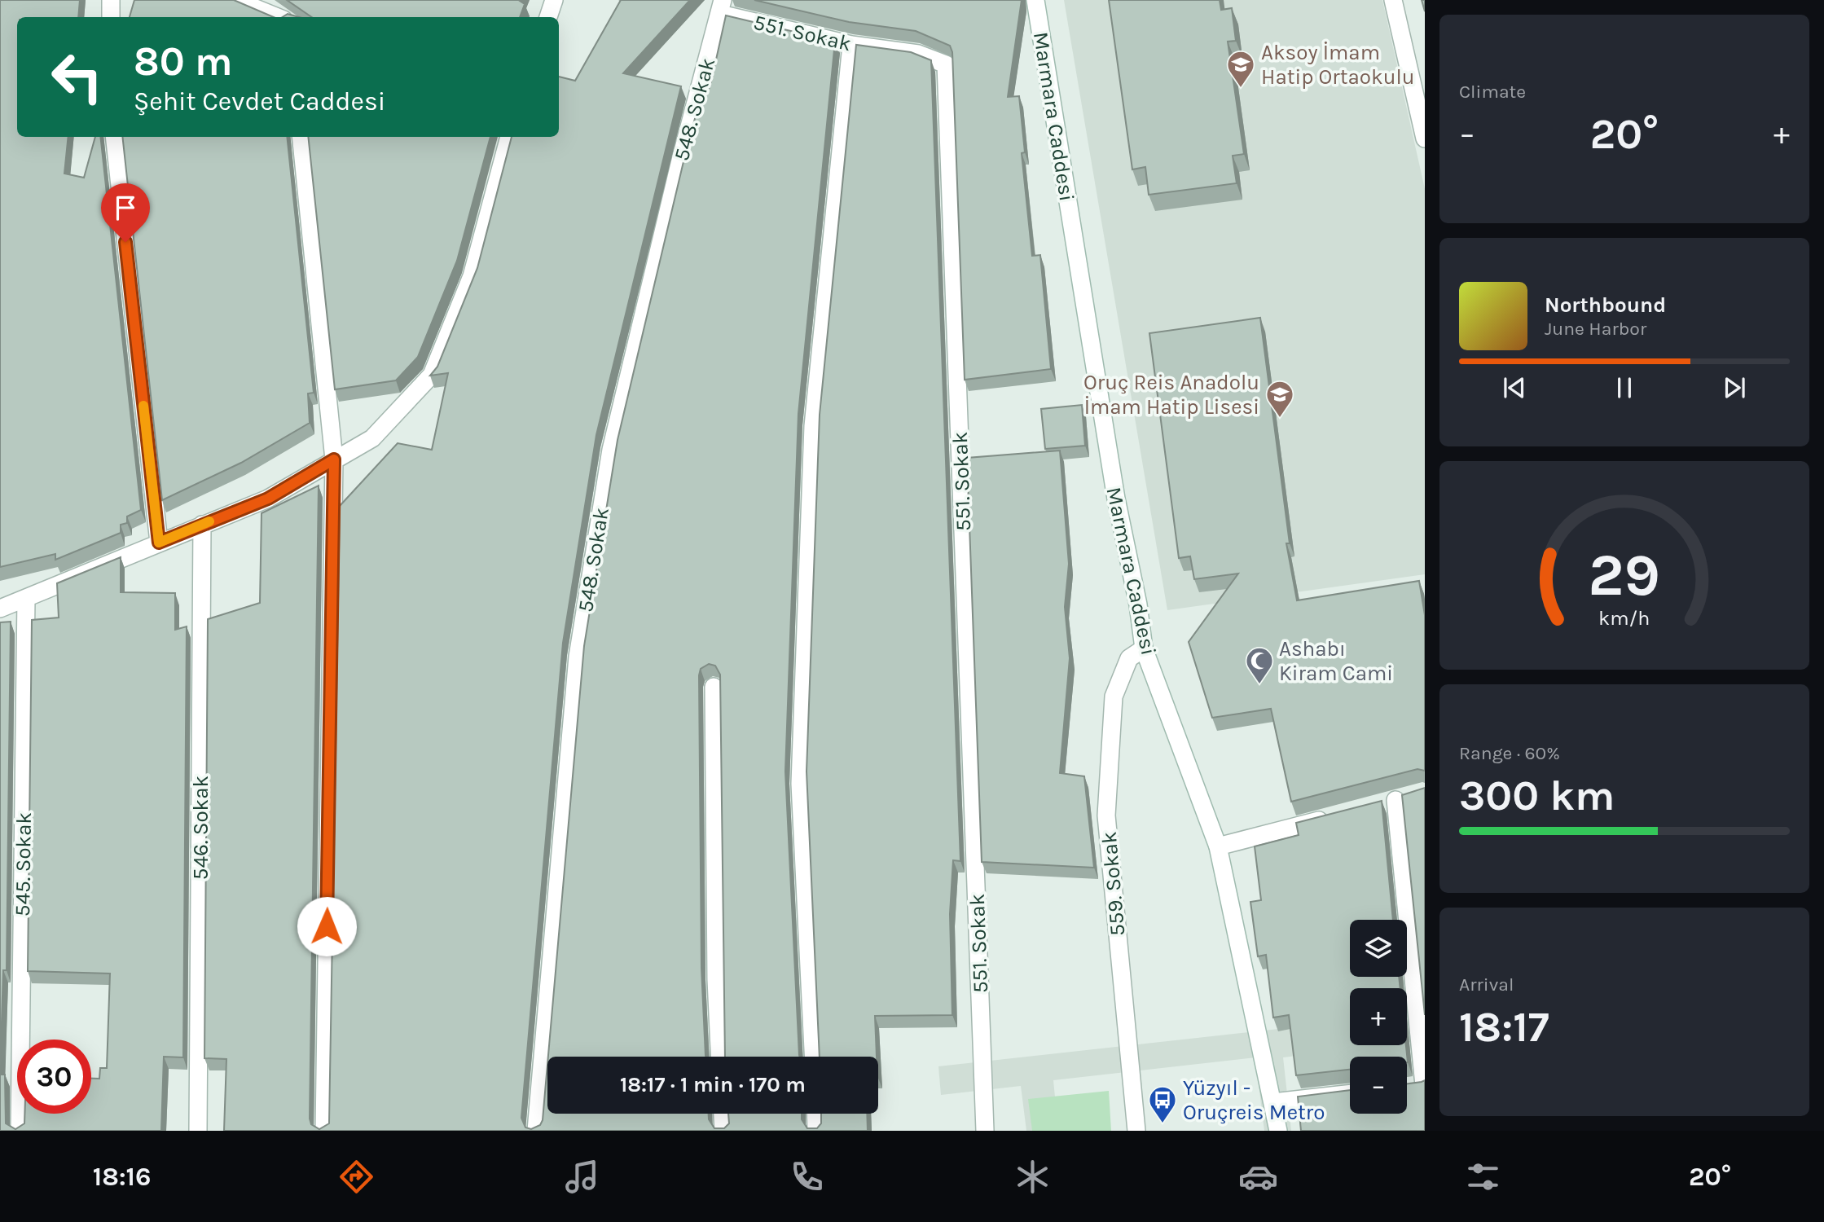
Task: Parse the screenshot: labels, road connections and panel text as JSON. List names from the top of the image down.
{
  "streets": {
    "street": [
      "551. Sokak",
      "548. Sokak",
      "Marmara Caddesi",
      "546. Sokak",
      "545. Sokak",
      "559. Sokak"
    ]
  },
  "crossings": [
    ["551. Sokak", "548. Sokak"],
    ["Marmara Caddesi", "559. Sokak"]
  ],
  "places": {
    "school or university": ["Aksoy İmam Hatip Ortaokulu", "Oruç Reis Anadolu İmam Hatip Lisesi"],
    "mosque": ["Ashabı Kiram Cami"],
    "bus stop": ["Yüzyıl - Oruçreis Metro"]
  },
  "page": {
    "tile": [
      "Climate",
      ["Range · 60%", "300 km"],
      ["Arrival", "18:17"]
    ],
    "turn": ["80 m", "Şehit Cevdet Caddesi"],
    "heat": ["−", "20°", "+"],
    "song": ["Northbound", "June Harbor"],
    "map_buttons": ["+", "−"],
    "limit": "30",
    "trip": "18:17 · 1 min · 170 m",
    "tabs": ["18:16", "20°"],
    "gauge": ["29", "km/h"]
  }
}
